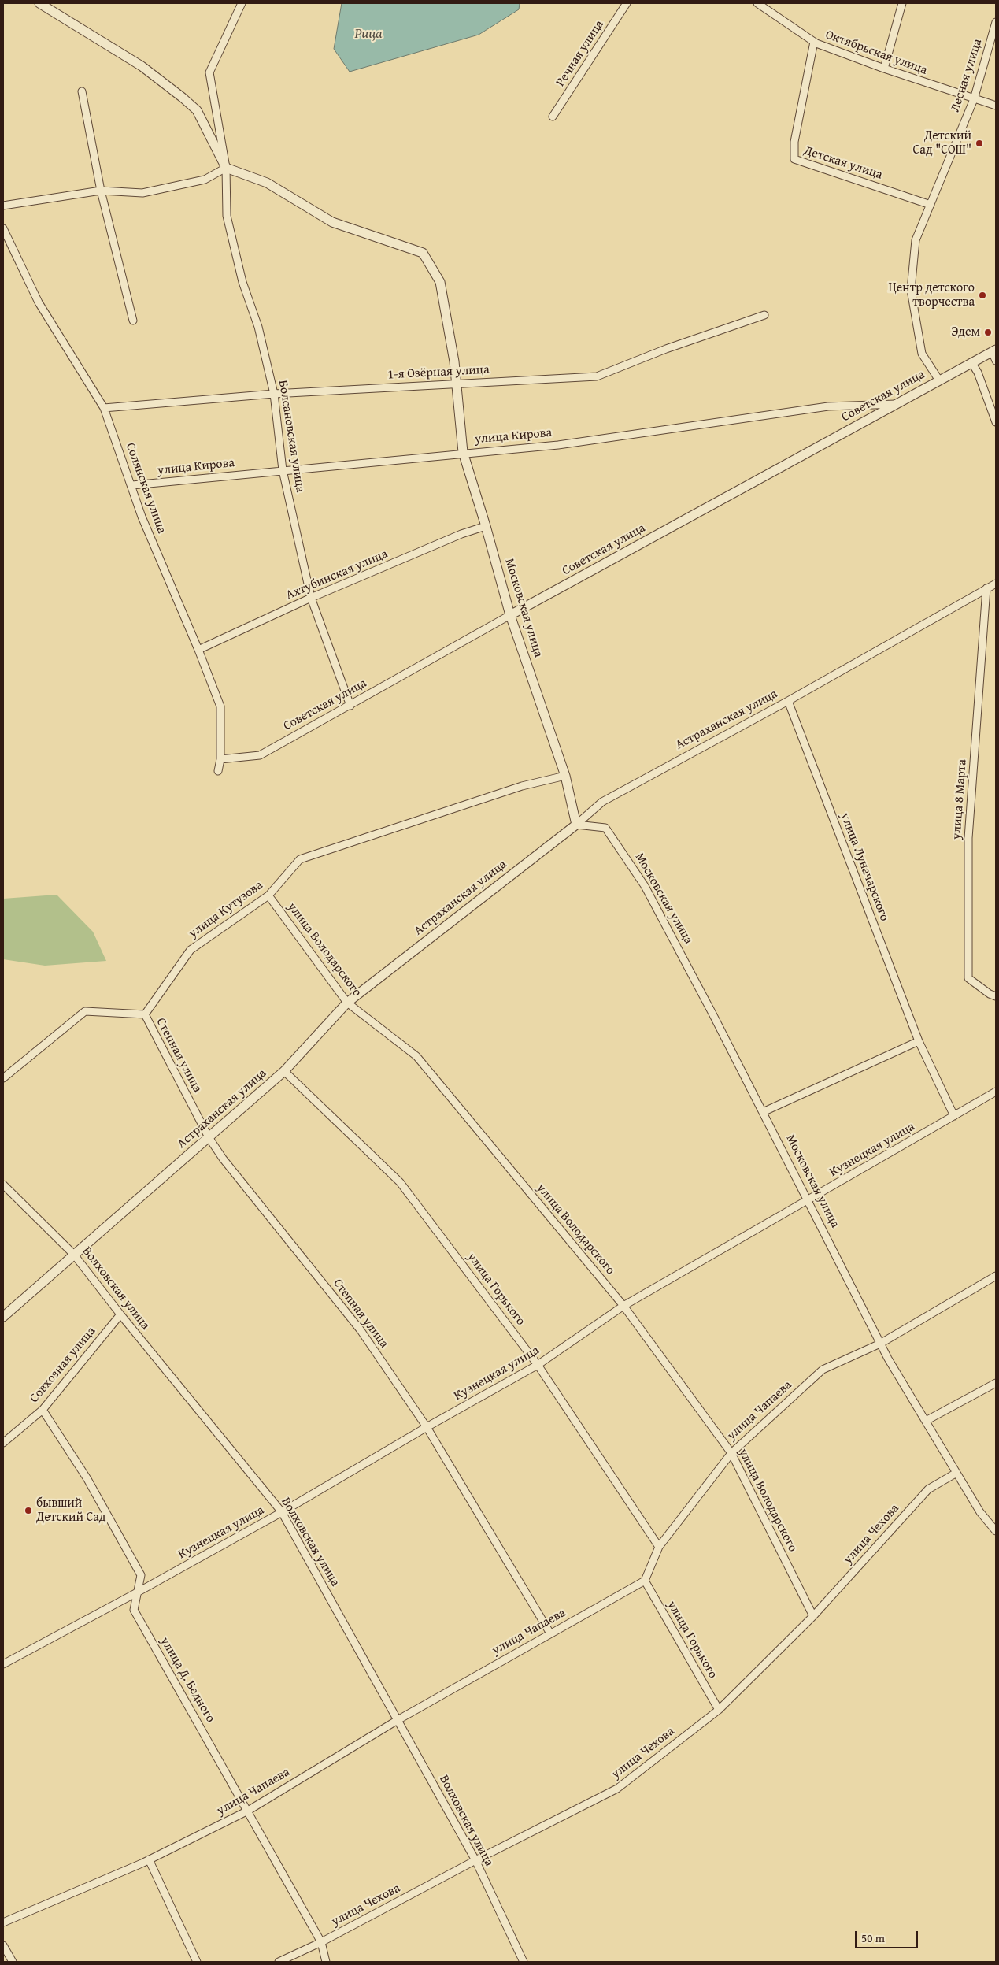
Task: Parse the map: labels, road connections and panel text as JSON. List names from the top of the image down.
{
  "streets": {
    "street": [
      "Октябрьская улица",
      "Речная улица",
      "Лесная улица",
      "Детская улица",
      "1-я Озёрная улица",
      "Советская улица",
      "Болсановская улица",
      "улица Кирова",
      "Солянская улица",
      "Ахтубинская улица",
      "Московская улица",
      "Астраханская улица",
      "улица 8 Марта",
      "улица Луначарского",
      "улица Кутузова",
      "улица Володарского",
      "Степная улица",
      "Кузнецкая улица",
      "Волховская улица",
      "улица Горького",
      "Совхозная улица",
      "улица Чапаева",
      "улица Чехова",
      "улица Д. Бедного"
    ]
  },
  "crossings": [
    ["Октябрьская улица", "Лесная улица"],
    ["Октябрьская улица", "Детская улица"],
    ["Лесная улица", "Детская улица"],
    ["Лесная улица", "Советская улица"],
    ["1-я Озёрная улица", "Болсановская улица"],
    ["1-я Озёрная улица", "Солянская улица"],
    ["1-я Озёрная улица", "Московская улица"],
    ["Советская улица", "Болсановская улица"],
    ["Советская улица", "улица Кирова"],
    ["Советская улица", "Солянская улица"],
    ["Советская улица", "Московская улица"],
    ["Болсановская улица", "улица Кирова"],
    ["Болсановская улица", "Ахтубинская улица"],
    ["Болсановская улица", "Московская улица"],
    ["улица Кирова", "Солянская улица"],
    ["улица Кирова", "Московская улица"],
    ["Солянская улица", "Ахтубинская улица"],
    ["Ахтубинская улица", "Московская улица"],
    ["Московская улица", "Астраханская улица"],
    ["Московская улица", "улица Кутузова"],
    ["Московская улица", "Кузнецкая улица"],
    ["Московская улица", "улица Чапаева"],
    ["Московская улица", "улица Чехова"],
    ["Астраханская улица", "улица 8 Марта"],
    ["Астраханская улица", "улица Луначарского"],
    ["Астраханская улица", "улица Володарского"],
    ["Астраханская улица", "Степная улица"],
    ["Астраханская улица", "Волховская улица"],
    ["Астраханская улица", "улица Горького"],
    ["улица Луначарского", "Кузнецкая улица"],
    ["улица Кутузова", "улица Володарского"],
    ["улица Кутузова", "Степная улица"],
    ["улица Володарского", "Кузнецкая улица"],
    ["улица Володарского", "улица Чапаева"],
    ["улица Володарского", "улица Чехова"],
    ["Степная улица", "Кузнецкая улица"],
    ["Степная улица", "улица Чапаева"],
    ["Кузнецкая улица", "Волховская улица"],
    ["Кузнецкая улица", "улица Горького"],
    ["Кузнецкая улица", "улица Д. Бедного"],
    ["Волховская улица", "Совхозная улица"],
    ["Волховская улица", "улица Чапаева"],
    ["Волховская улица", "улица Чехова"],
    ["улица Горького", "улица Чапаева"],
    ["улица Горького", "улица Чехова"],
    ["Совхозная улица", "улица Д. Бедного"],
    ["улица Чапаева", "улица Д. Бедного"],
    ["улица Чехова", "улица Д. Бедного"]
  ],
  "water": ["Рица"],
  "places": [
    "Детский Сад \"СОШ\"",
    "Центр детского творчества",
    "Эдем",
    "бывший Детский Сад"
  ],
  "scale_bar": "50 m"
}
